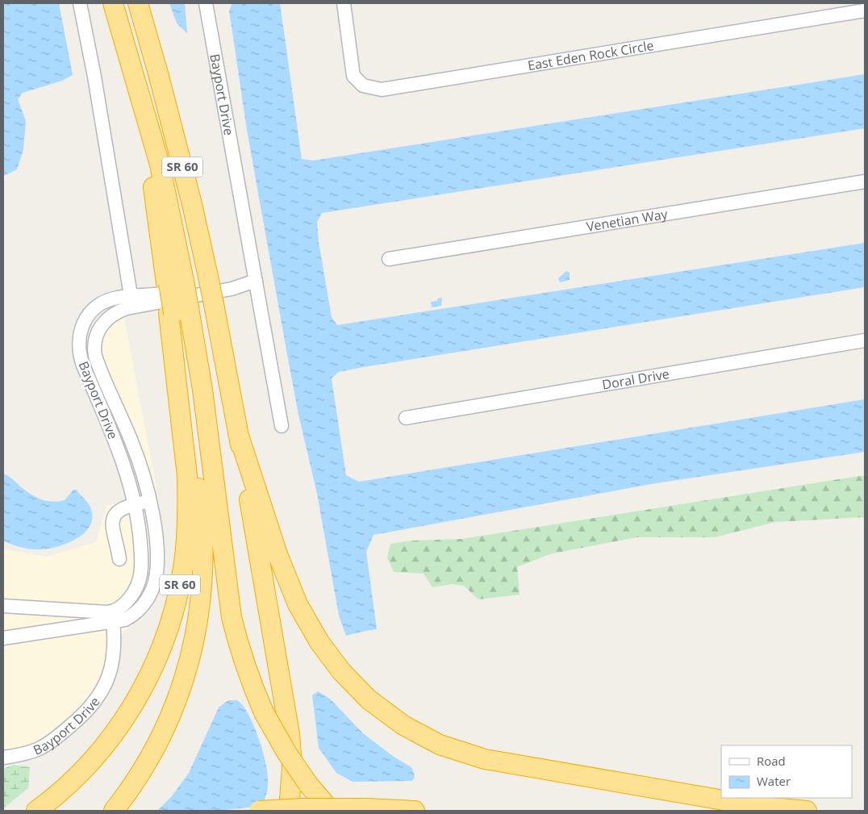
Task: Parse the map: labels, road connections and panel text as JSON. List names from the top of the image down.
{
  "streets": {
    "highway": ["SR 60"],
    "street": [
      "East Eden Rock Circle",
      "Bayport Drive",
      "Venetian Way",
      "Doral Drive"
    ]
  },
  "legend": ["Road", "Water"]
}
